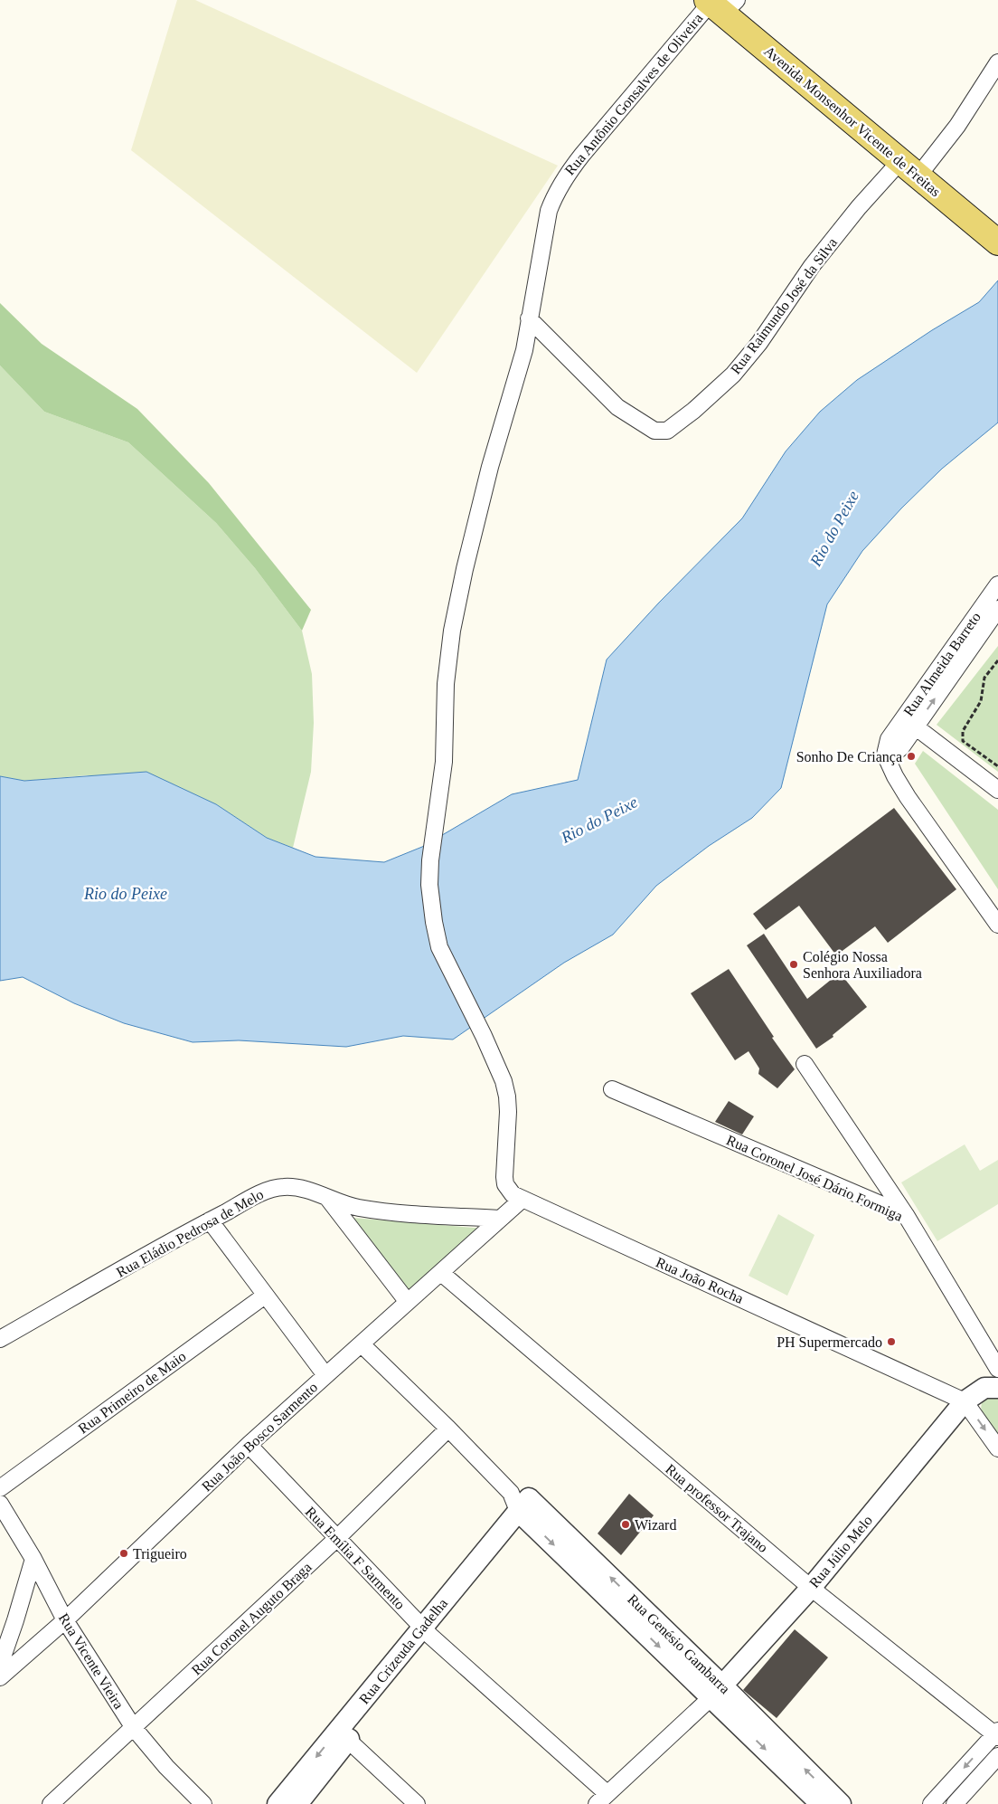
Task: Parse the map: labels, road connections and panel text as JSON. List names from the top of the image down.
{
  "streets": {
    "main road": ["Avenida Monsenhor Vicente de Freitas"],
    "street": [
      "Rua Antônio Gonsalves de Oliveira",
      "Rua Raimundo José da Silva",
      "Rua Almeida Barreto",
      "Rua Coronel José Dário Formiga",
      "Rua Eládio Pedrosa de Melo",
      "Rua João Rocha",
      "Rua Primeiro de Maio",
      "Rua João Bosco Sarmento",
      "Rua professor Trajano",
      "Rua Júlio Melo",
      "Rua Emília F Sarmento",
      "Rua Coronel Auguto Braga",
      "Rua Genésio Gambarra",
      "Rua Crizeuda Gadelha",
      "Rua Vicente Vieira"
    ]
  },
  "crossings": [
    ["Rua Antônio Gonsalves de Oliveira", "Avenida Monsenhor Vicente de Freitas"],
    ["Rua Antônio Gonsalves de Oliveira", "Rua Raimundo José da Silva"],
    ["Rua Antônio Gonsalves de Oliveira", "Rua João Rocha"],
    ["Avenida Monsenhor Vicente de Freitas", "Rua Raimundo José da Silva"],
    ["Rua Eládio Pedrosa de Melo", "Rua João Bosco Sarmento"],
    ["Rua João Rocha", "Rua João Bosco Sarmento"],
    ["Rua João Rocha", "Rua Júlio Melo"],
    ["Rua João Bosco Sarmento", "Rua professor Trajano"],
    ["Rua João Bosco Sarmento", "Rua Emília F Sarmento"],
    ["Rua João Bosco Sarmento", "Rua Genésio Gambarra"],
    ["Rua João Bosco Sarmento", "Rua Vicente Vieira"],
    ["Rua professor Trajano", "Rua Júlio Melo"],
    ["Rua Júlio Melo", "Rua Genésio Gambarra"],
    ["Rua Emília F Sarmento", "Rua Coronel Auguto Braga"],
    ["Rua Emília F Sarmento", "Rua Crizeuda Gadelha"],
    ["Rua Coronel Auguto Braga", "Rua Genésio Gambarra"],
    ["Rua Coronel Auguto Braga", "Rua Vicente Vieira"],
    ["Rua Genésio Gambarra", "Rua Crizeuda Gadelha"]
  ],
  "water": ["Rio do Peixe"],
  "places": [
    "Sonho De Criança",
    "Colégio Nossa Senhora Auxiliadora",
    "PH Supermercado",
    "Wizard",
    "Trigueiro"
  ]
}
